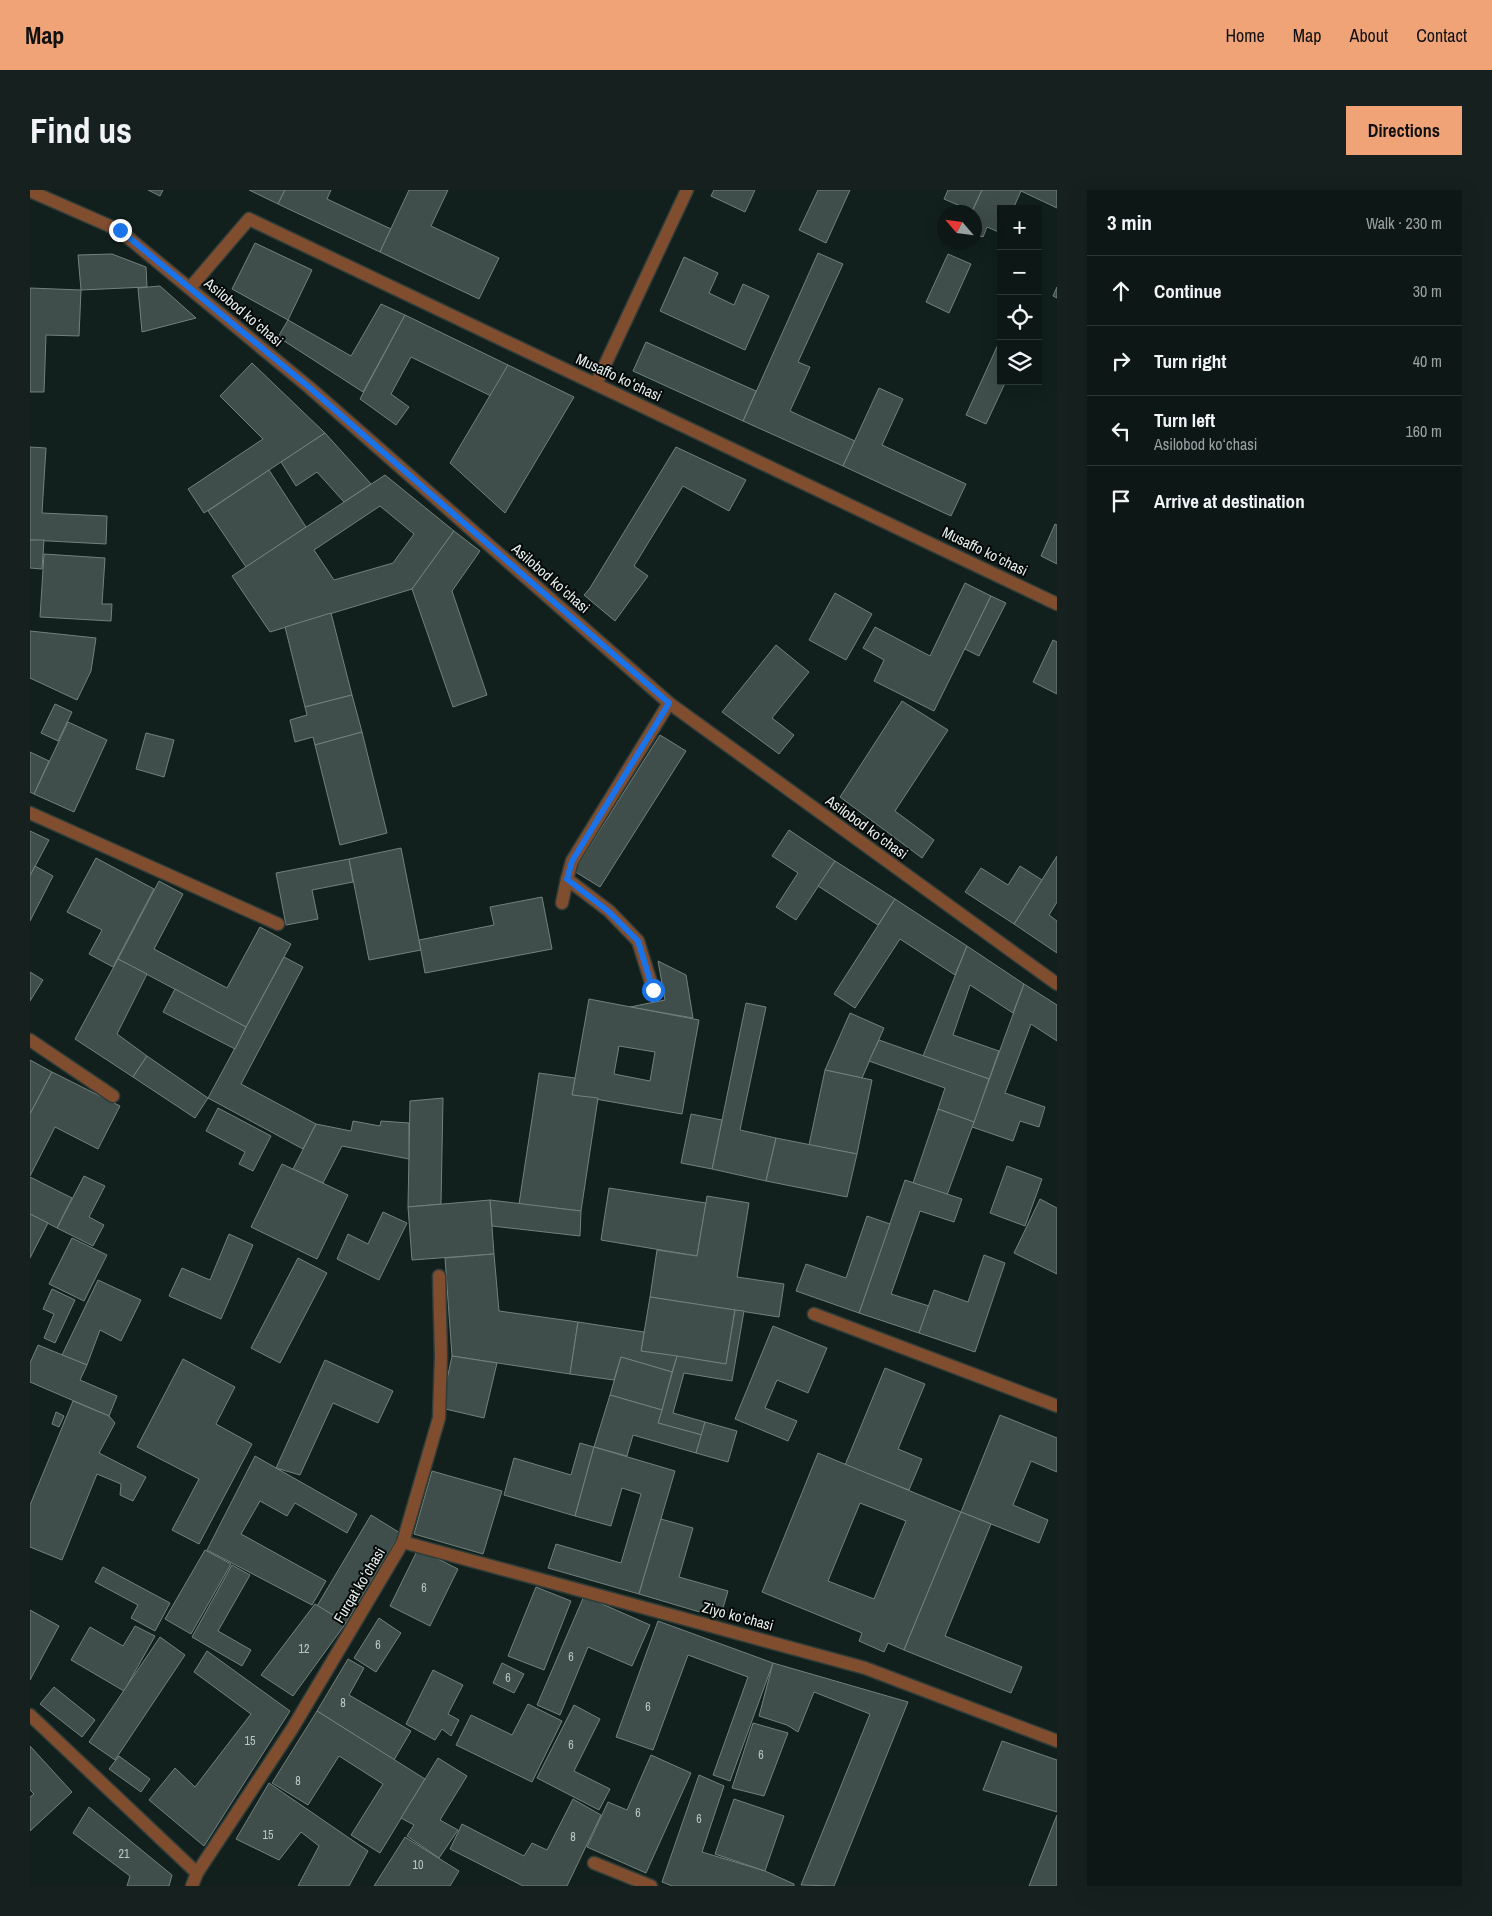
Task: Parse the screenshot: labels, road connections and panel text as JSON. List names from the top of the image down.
{
  "streets": {
    "street": [
      "Asilobod koʻchasi",
      "Musaffo koʻchasi",
      "Furqat koʻchasi",
      "Ziyo koʻchasi"
    ]
  },
  "crossings": [
    ["Asilobod koʻchasi", "Musaffo koʻchasi"],
    ["Furqat koʻchasi", "Ziyo koʻchasi"]
  ],
  "house_numbers": [
    "6",
    "6",
    "12",
    "6",
    "6",
    "8",
    "6",
    "15",
    "6",
    "6",
    "8",
    "6",
    "6",
    "15",
    "8",
    "21",
    "10"
  ],
  "north": "top left",
  "page": {
    "header": "Map",
    "nav": [
      "Home",
      "Map",
      "About",
      "Contact"
    ],
    "buttons": "Directions",
    "title": "Find us",
    "heading": ["3 min", "Walk · 230 m"],
    "map_buttons": ["+", "−"],
    "list": [
      ["Continue", "30 m"],
      ["Turn right", "40 m"],
      ["Turn left", "Asilobod koʻchasi", "160 m"],
      "Arrive at destination"
    ]
  }
}
